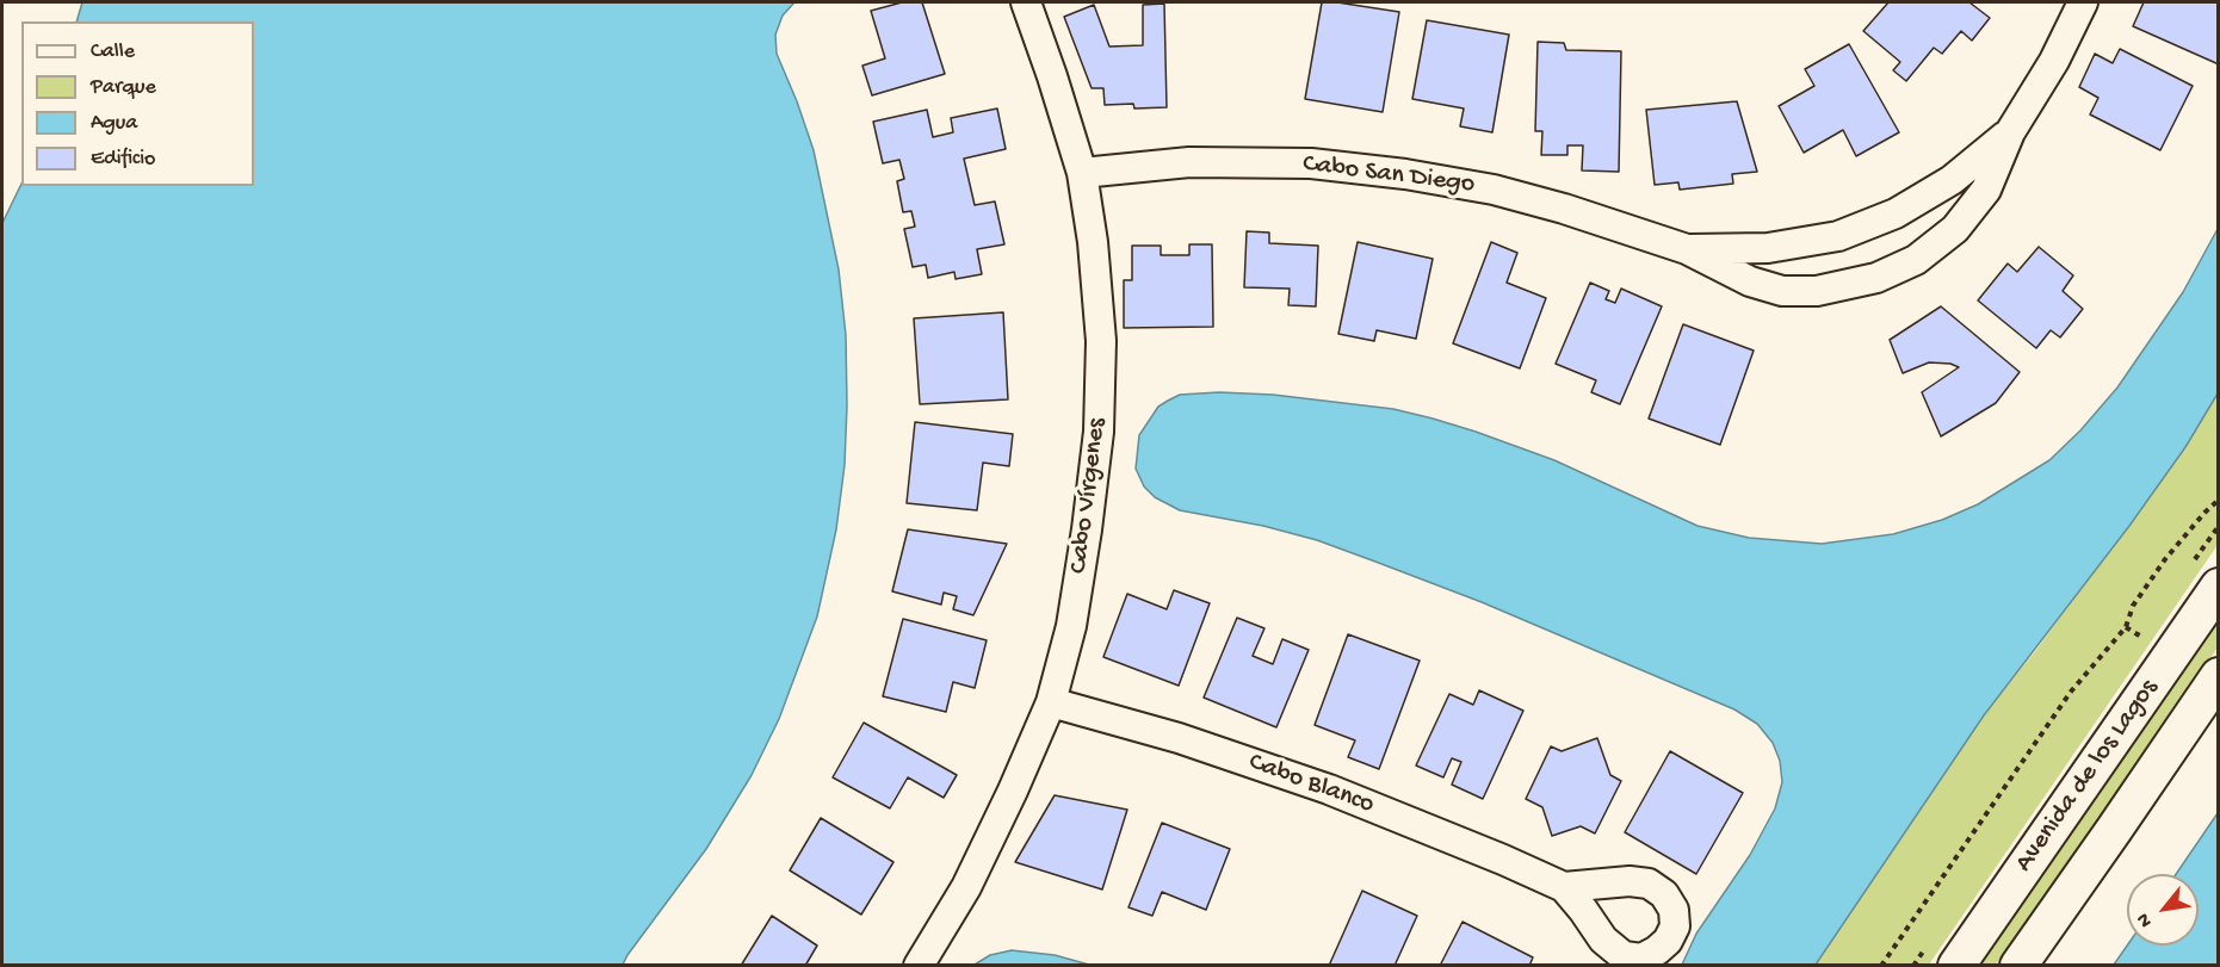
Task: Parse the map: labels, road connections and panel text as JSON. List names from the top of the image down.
{
  "streets": {
    "street": [
      "Cabo San Diego",
      "Cabo Vírgenes",
      "Avenida de los Lagos",
      "Cabo Blanco"
    ]
  },
  "crossings": [
    ["Cabo San Diego", "Cabo Vírgenes"],
    ["Cabo Vírgenes", "Cabo Blanco"]
  ],
  "legend": [
    "Calle",
    "Parque",
    "Agua",
    "Edificio"
  ],
  "north": "bottom left"
}
